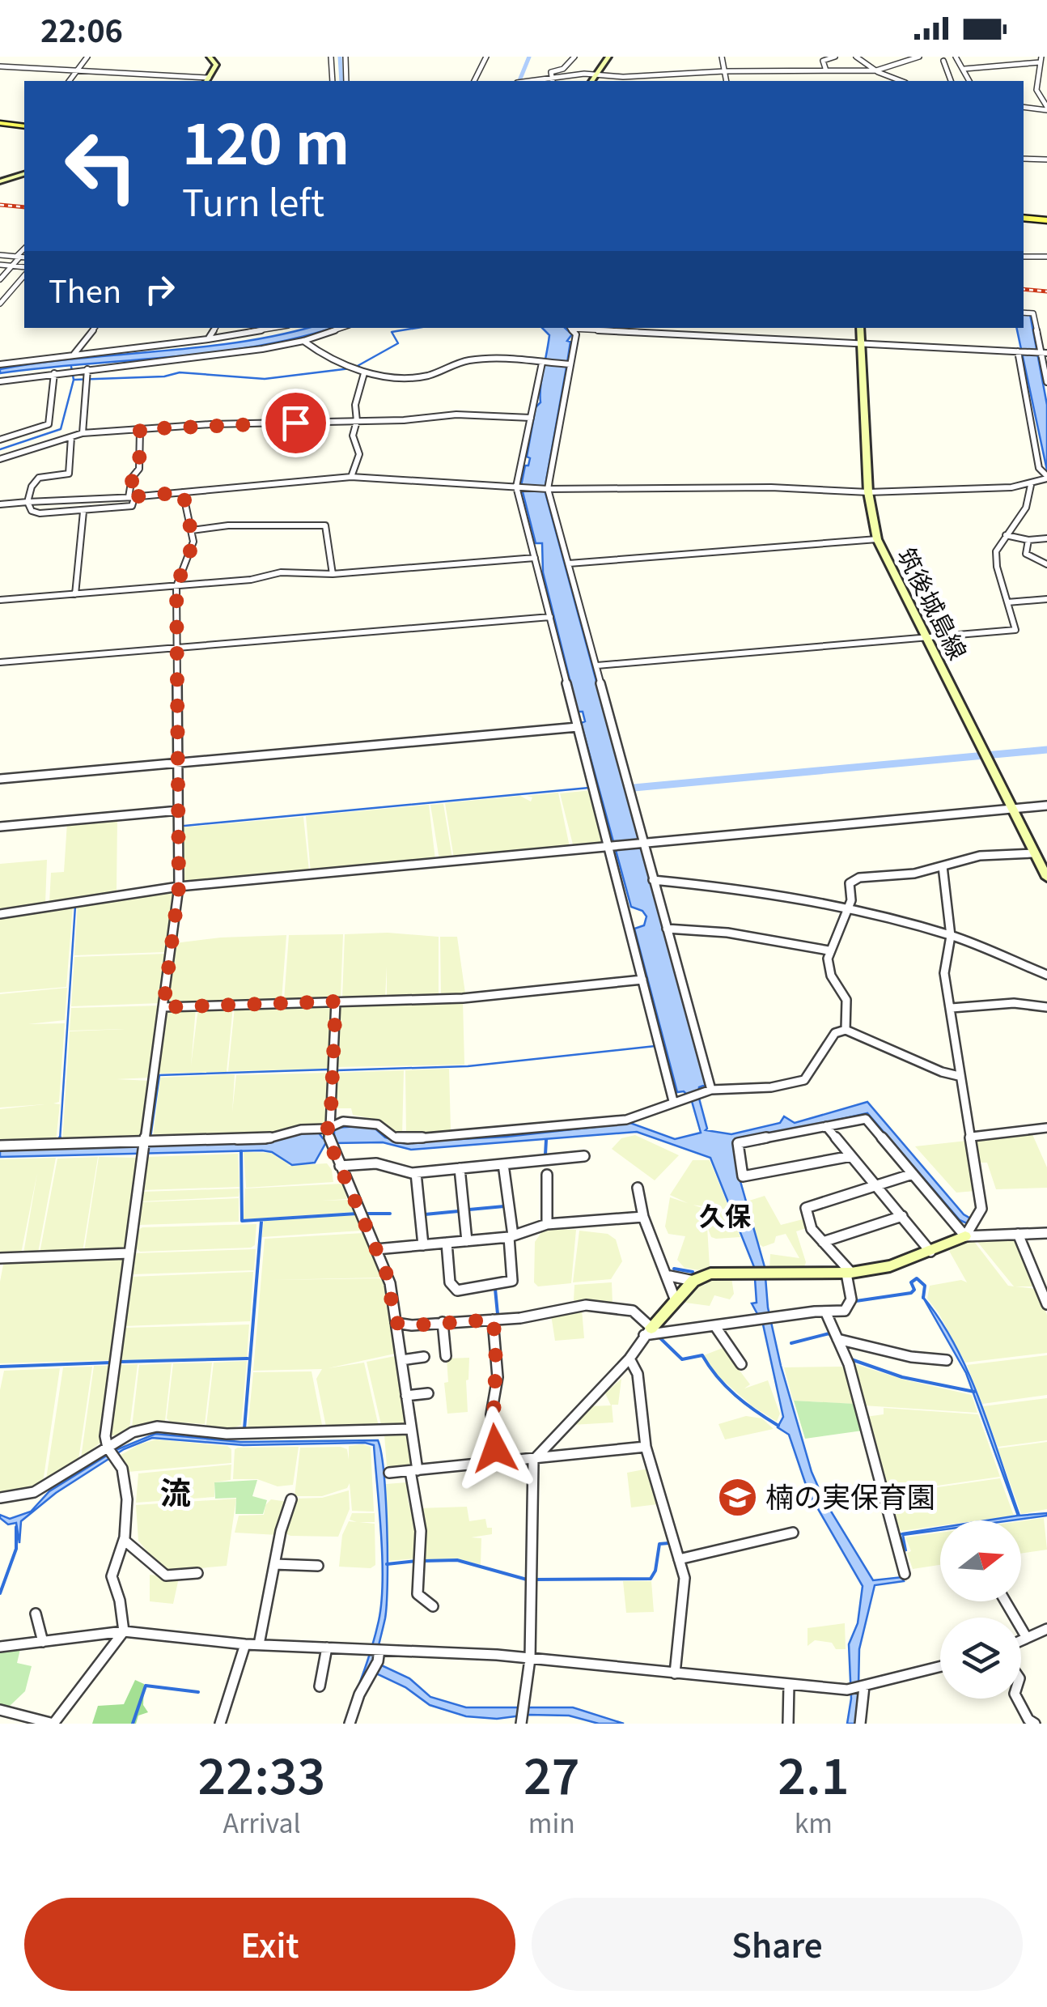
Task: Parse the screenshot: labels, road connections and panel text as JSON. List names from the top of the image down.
{
  "streets": {
    "main road": ["筑後城島線"]
  },
  "districts": ["久保", "流"],
  "places": {
    "school or university": ["楠の実保育園"]
  },
  "north": "right",
  "page": {
    "status": "22:06",
    "turn": ["120 m", "Turn left"],
    "then": "Then",
    "eta": [
      "22:33",
      "Arrival",
      "27",
      "min",
      "2.1",
      "km"
    ],
    "buttons": ["Exit", "Share"]
  }
}
